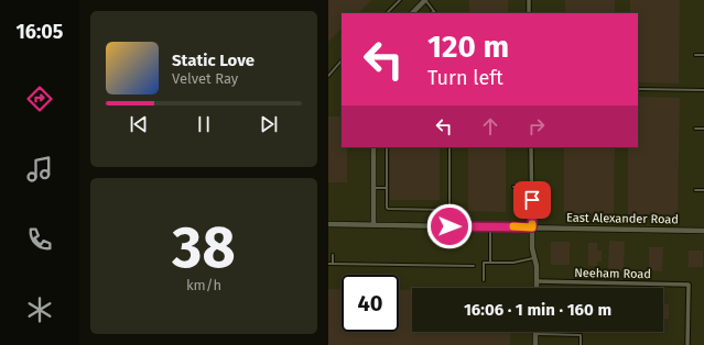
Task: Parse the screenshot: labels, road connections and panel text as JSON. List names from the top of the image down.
{
  "streets": {
    "street": ["East Alexander Road", "Neeham Road"]
  },
  "page": {
    "tabs": "16:05",
    "turn": ["120 m", "Turn left"],
    "song": ["Static Love", "Velvet Ray"],
    "tile": ["38", "km/h"],
    "limit": "40",
    "trip": "16:06 · 1 min · 160 m"
  }
}
